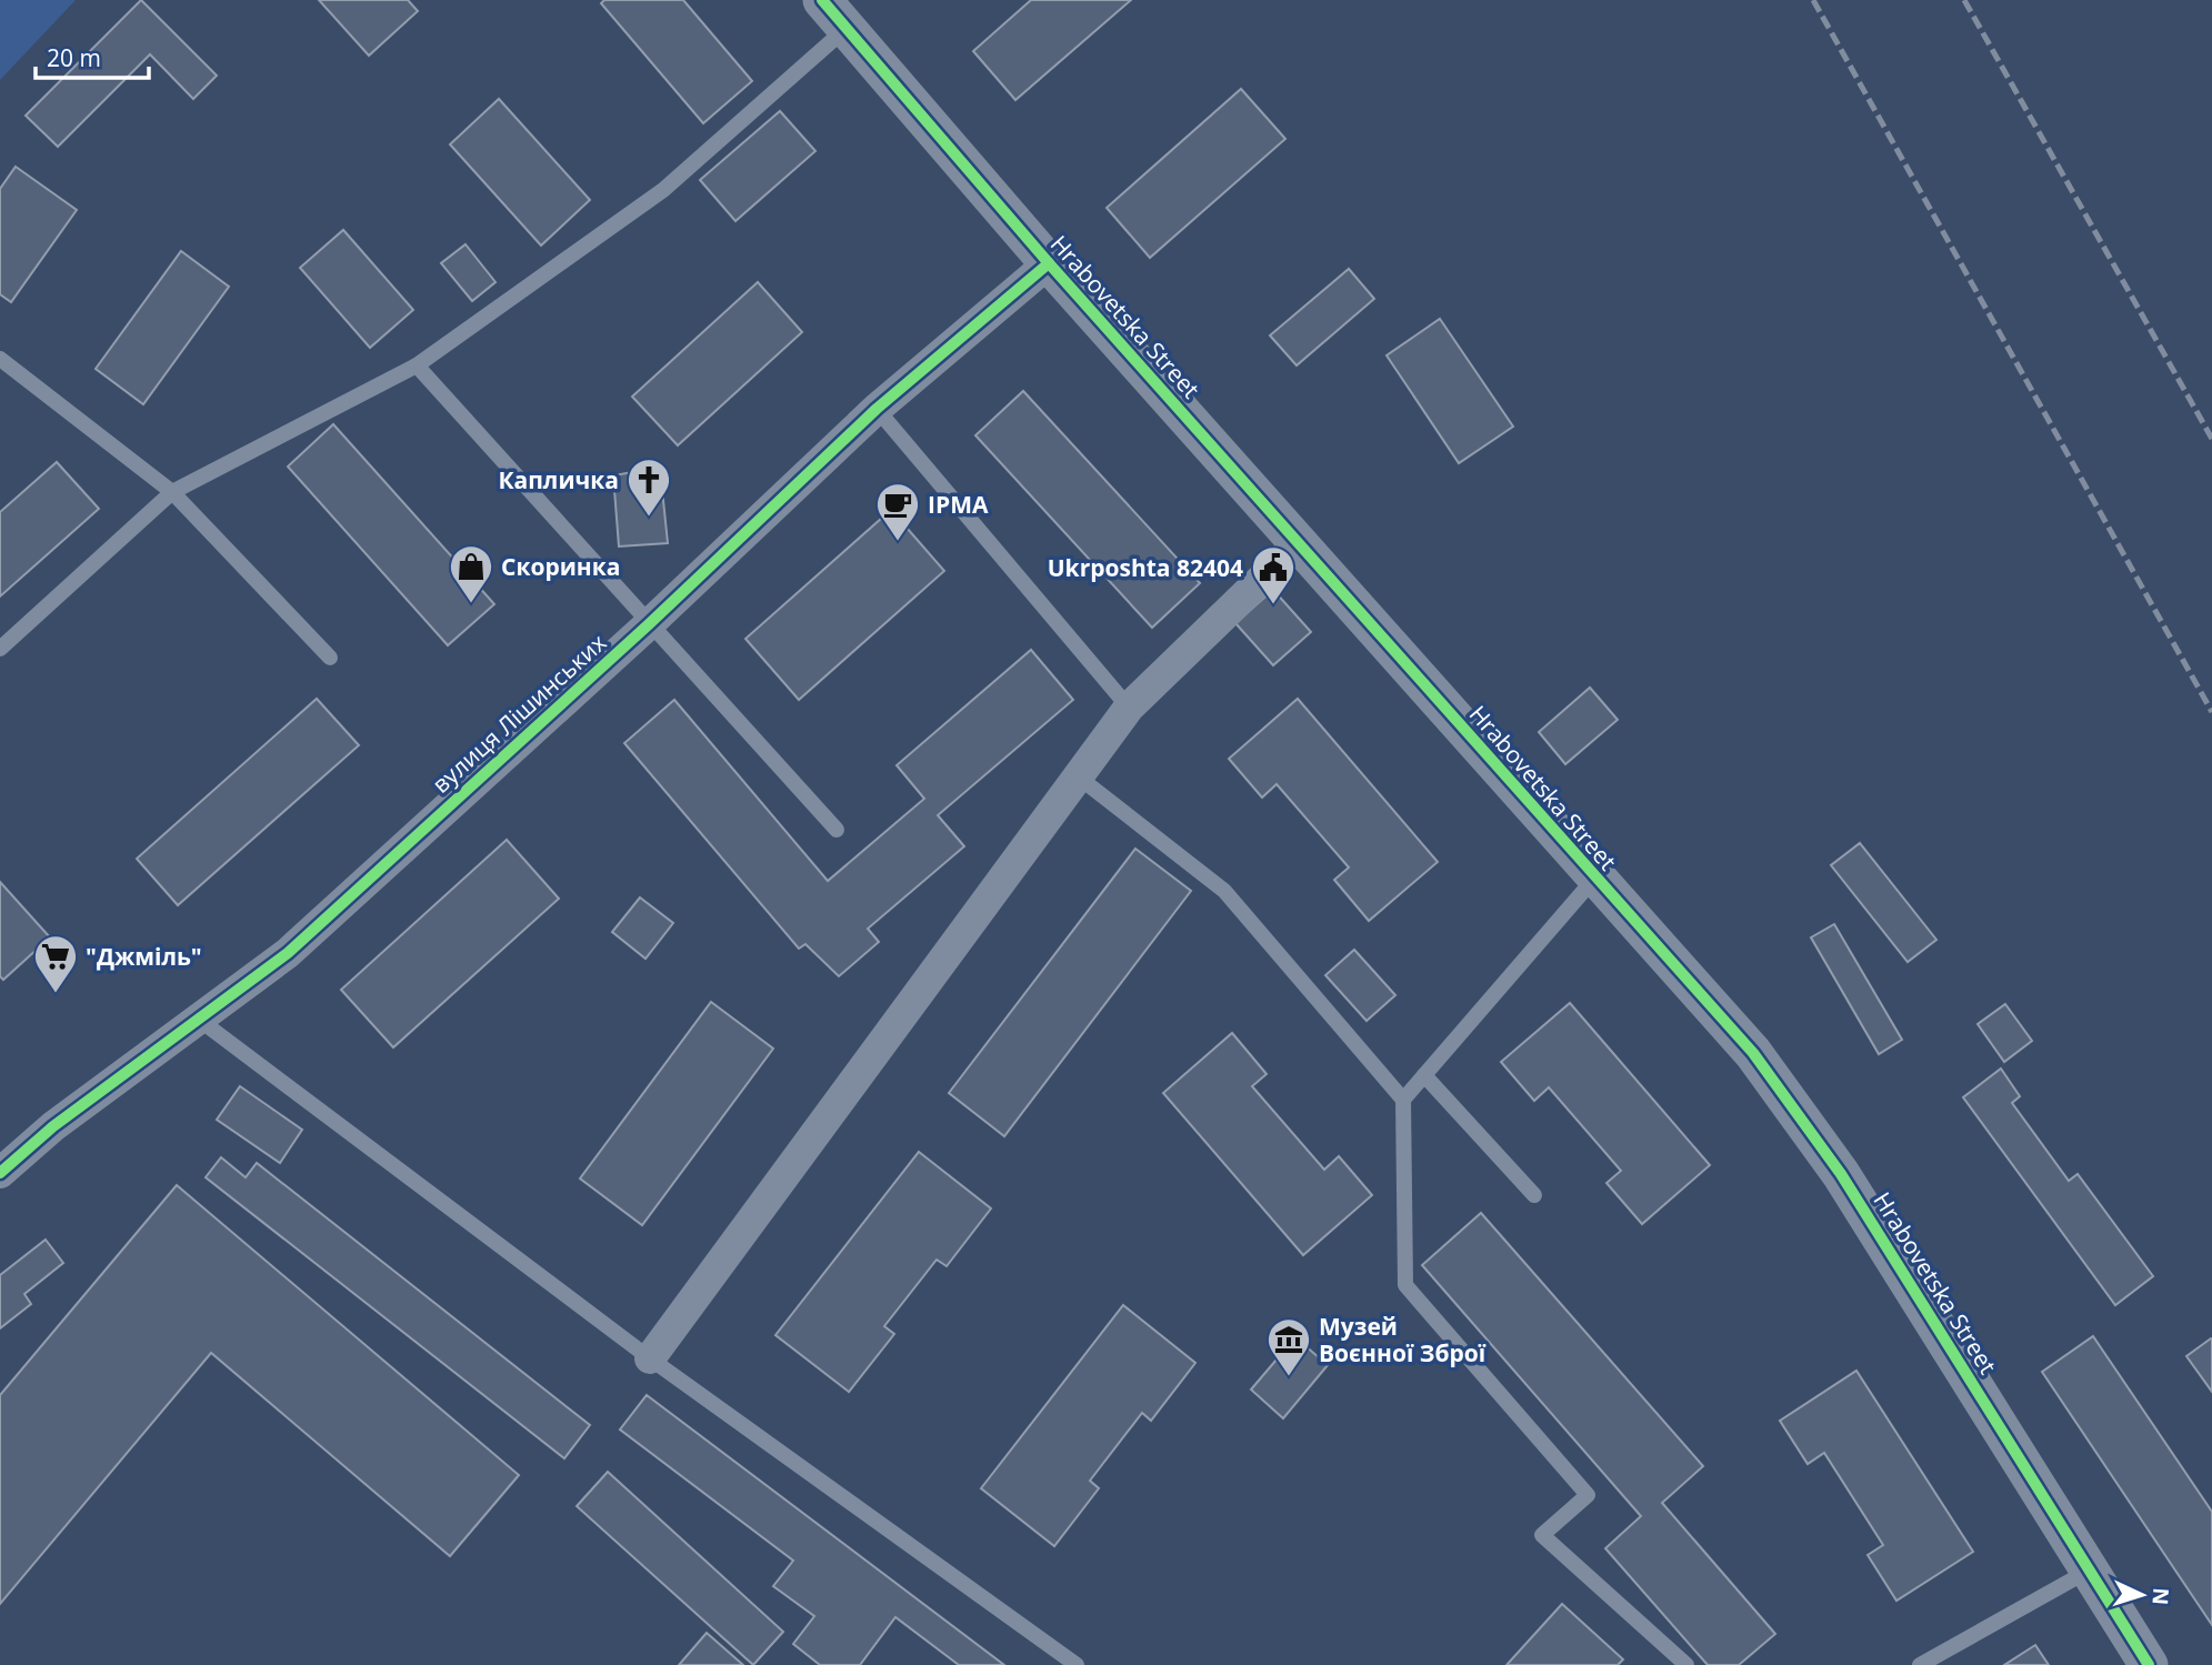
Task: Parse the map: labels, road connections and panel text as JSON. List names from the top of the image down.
{
  "streets": {
    "street": ["Hrabovetska Street", "вулиця Лішинських"]
  },
  "crossings": [
    ["Hrabovetska Street", "вулиця Лішинських"]
  ],
  "places": {
    "church": ["Капличка"],
    "cafe": ["ІРМА"],
    "shop": ["Скоринка"],
    "public building": ["Ukrposhta 82404"],
    "supermarket": ["\"Джміль\""],
    "museum": ["Музей Воєнної Зброї"]
  },
  "scale_bar": "20 m",
  "north": "right"
}
